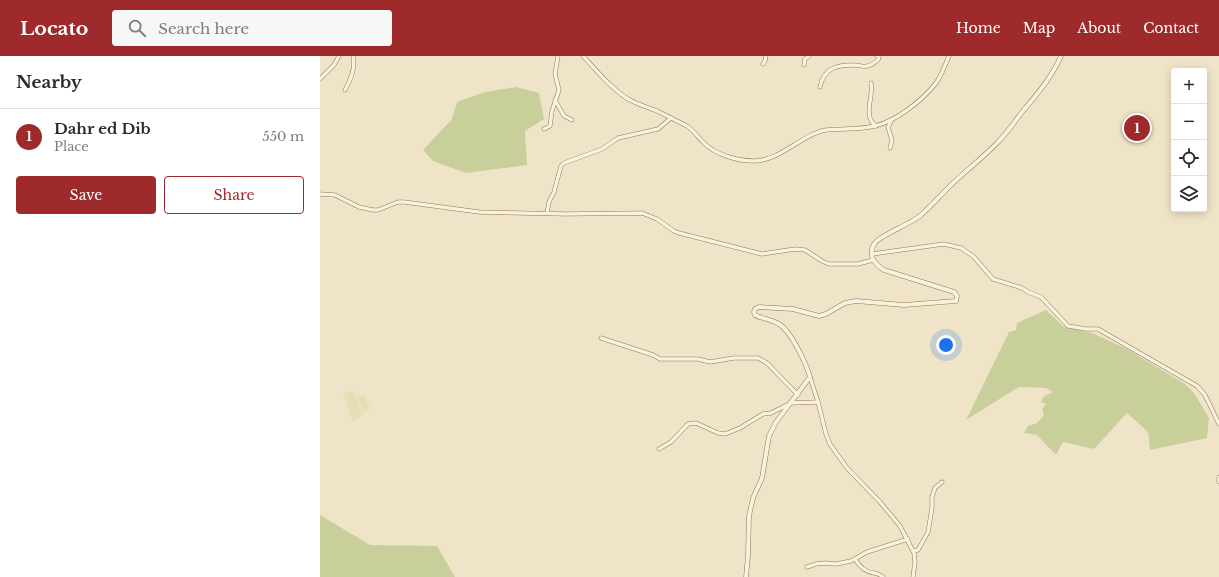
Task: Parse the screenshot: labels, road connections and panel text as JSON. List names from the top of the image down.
{
  "page": {
    "header": "Locato",
    "search": "Search here",
    "nav": [
      "Home",
      "Map",
      "About",
      "Contact"
    ],
    "heading": "Nearby",
    "map_buttons": ["+", "−"],
    "list": [
      {
        "mark": "1",
        "name": "Dahr ed Dib",
        "note": "Place",
        "value": "550 m"
      }
    ],
    "pins": "1",
    "buttons": ["Save", "Share"]
  }
}
